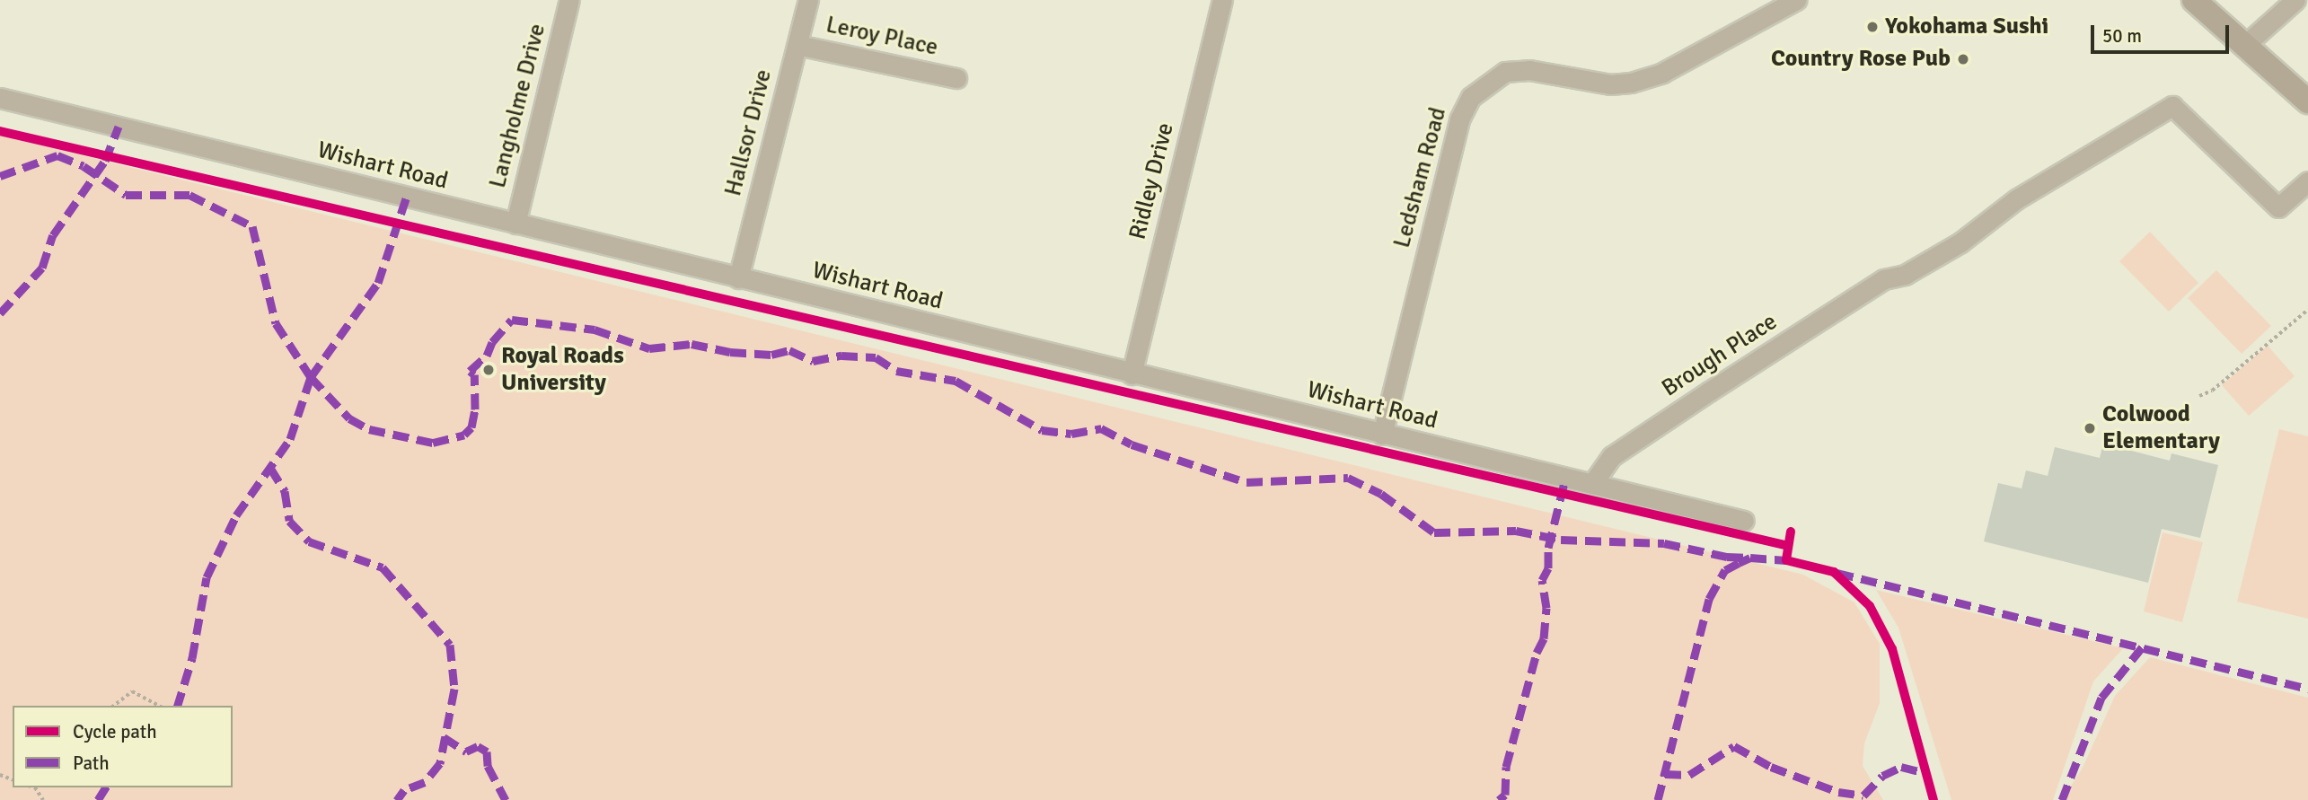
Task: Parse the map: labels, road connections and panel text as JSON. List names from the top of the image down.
{
  "streets": {
    "street": [
      "Leroy Place",
      "Langholme Drive",
      "Hallsor Drive",
      "Wishart Road",
      "Ledsham Road",
      "Ridley Drive",
      "Brough Place"
    ]
  },
  "crossings": [
    ["Leroy Place", "Hallsor Drive"],
    ["Langholme Drive", "Wishart Road"],
    ["Hallsor Drive", "Wishart Road"],
    ["Wishart Road", "Ledsham Road"],
    ["Wishart Road", "Ridley Drive"],
    ["Wishart Road", "Brough Place"]
  ],
  "places": [
    "Yokohama Sushi",
    "Country Rose Pub",
    "Royal Roads University",
    "Colwood Elementary"
  ],
  "legend": ["Cycle path", "Path"],
  "scale_bar": "50 m"
}
